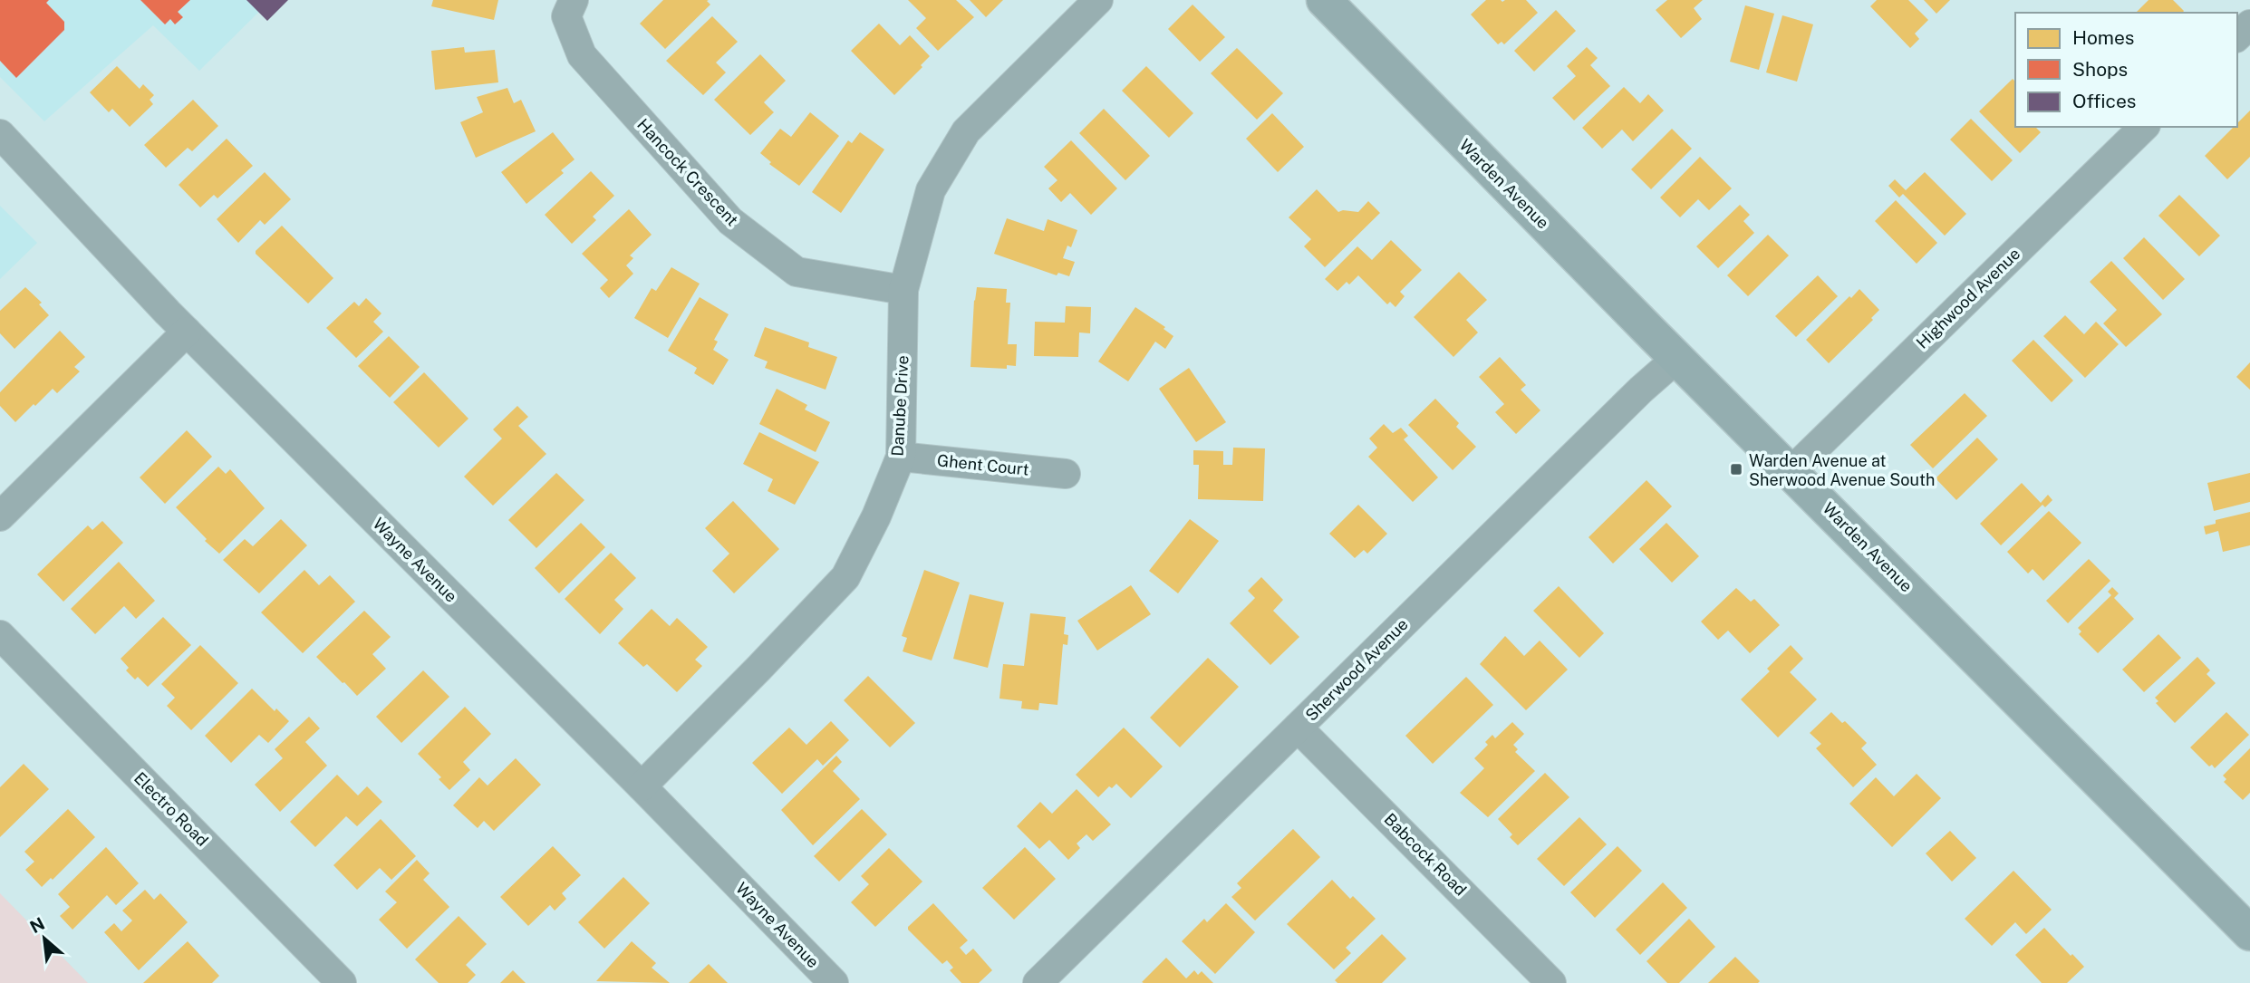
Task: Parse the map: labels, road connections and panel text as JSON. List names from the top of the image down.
{
  "streets": {
    "main road": ["Warden Avenue"],
    "street": [
      "Hancock Crescent",
      "Highwood Avenue",
      "Danube Drive",
      "Ghent Court",
      "Wayne Avenue",
      "Sherwood Avenue",
      "Electro Road",
      "Babcock Road"
    ]
  },
  "crossings": [
    ["Hancock Crescent", "Danube Drive"],
    ["Warden Avenue", "Highwood Avenue"],
    ["Warden Avenue", "Sherwood Avenue"],
    ["Danube Drive", "Ghent Court"],
    ["Danube Drive", "Wayne Avenue"],
    ["Sherwood Avenue", "Babcock Road"]
  ],
  "places": {
    "transit": ["Warden Avenue at Sherwood Avenue South"]
  },
  "legend": ["Homes", "Shops", "Offices"],
  "north": "top left"
}
